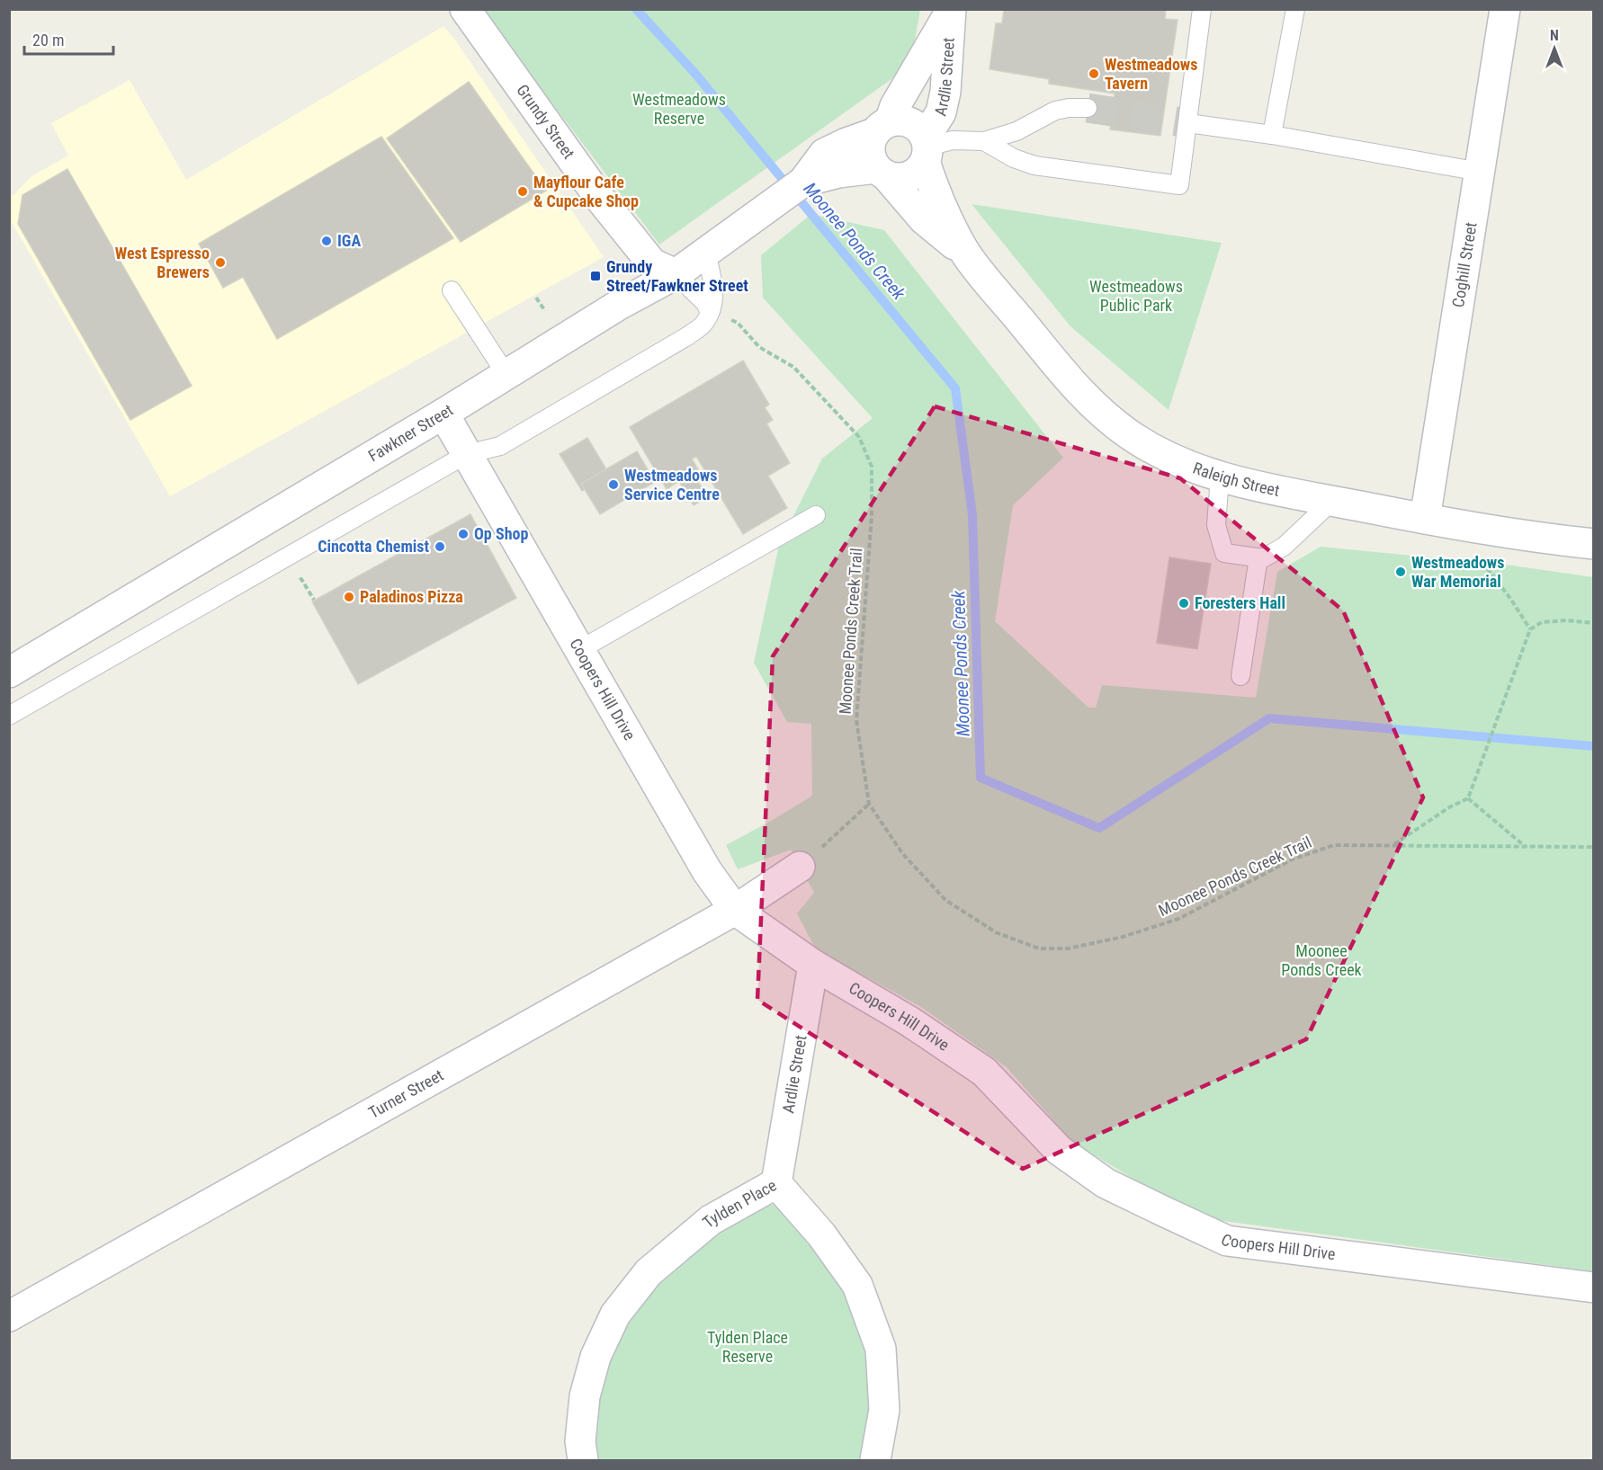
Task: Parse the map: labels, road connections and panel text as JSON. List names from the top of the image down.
{
  "streets": {
    "street": [
      "Ardlie Street",
      "Grundy Street",
      "Coghill Street",
      "Fawkner Street",
      "Raleigh Street",
      "Coopers Hill Drive",
      "Turner Street",
      "Tylden Place"
    ],
    "path": ["Moonee Ponds Creek Trail"]
  },
  "crossings": [
    ["Ardlie Street", "Fawkner Street"],
    ["Ardlie Street", "Raleigh Street"],
    ["Ardlie Street", "Coopers Hill Drive"],
    ["Ardlie Street", "Tylden Place"],
    ["Grundy Street", "Fawkner Street"],
    ["Coghill Street", "Raleigh Street"],
    ["Fawkner Street", "Raleigh Street"],
    ["Fawkner Street", "Coopers Hill Drive"],
    ["Coopers Hill Drive", "Turner Street"]
  ],
  "water": ["Moonee Ponds Creek"],
  "parks": [
    "Westmeadows Reserve",
    "Westmeadows Public Park",
    "Moonee Ponds Creek",
    "Tylden Place Reserve"
  ],
  "places": {
    "other": [
      "Westmeadows Tavern",
      "Mayflour Cafe & Cupcake Shop",
      "IGA",
      "West Espresso Brewers",
      "Westmeadows Service Centre",
      "Op Shop",
      "Cincotta Chemist",
      "Westmeadows War Memorial",
      "Paladinos Pizza",
      "Foresters Hall"
    ],
    "transit": ["Grundy Street/Fawkner Street"]
  },
  "scale_bar": "20 m",
  "north": "top"
}
